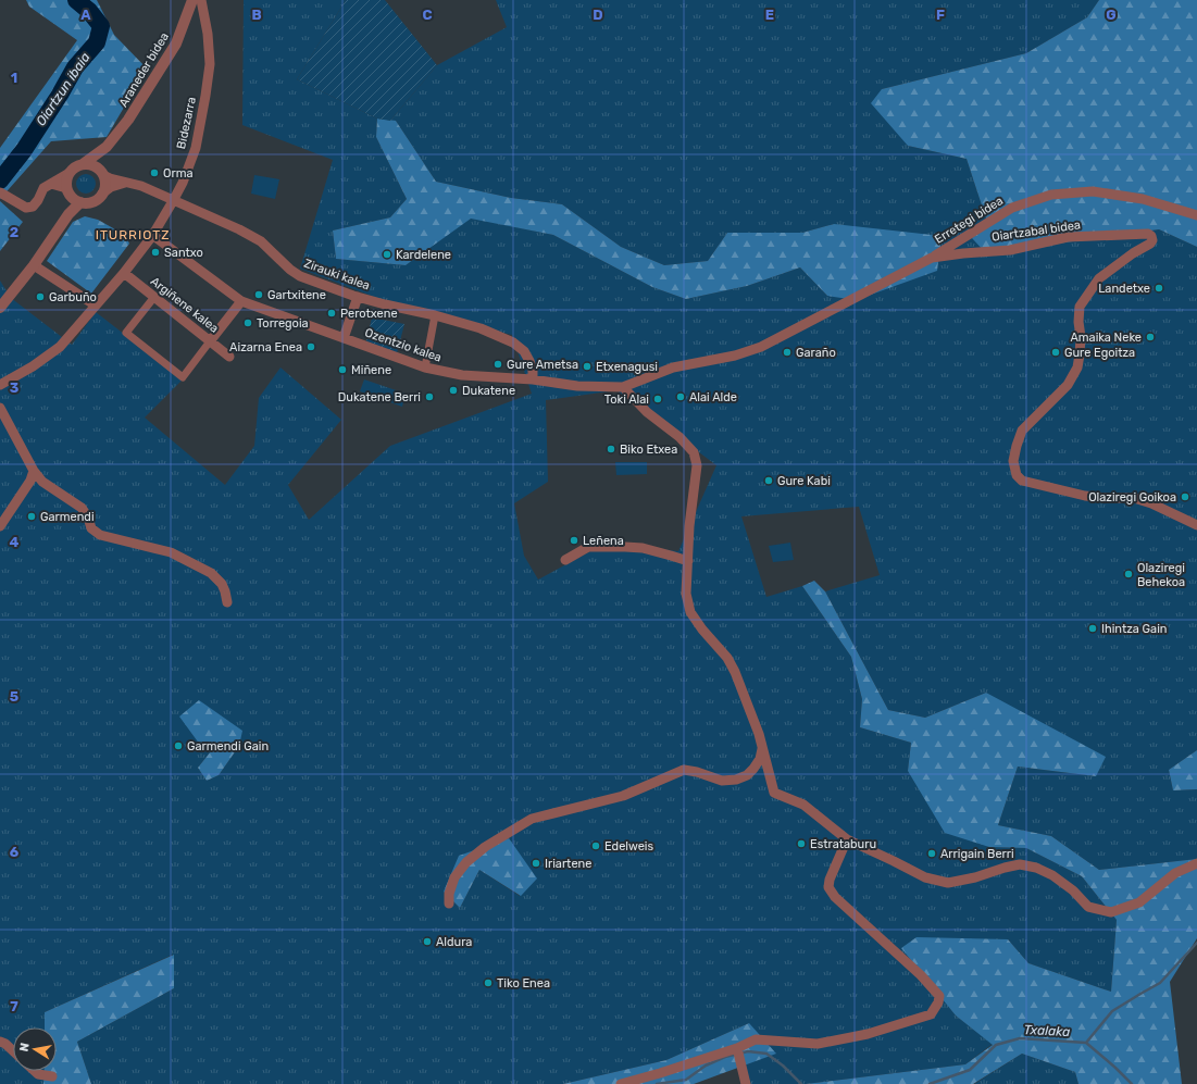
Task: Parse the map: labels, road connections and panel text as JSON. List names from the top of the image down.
{
  "streets": {
    "street": [
      "Araneder bidea",
      "Bidezarra",
      "Erretegi bidea",
      "Oiartzabal bidea",
      "Zirauki kalea",
      "Argiñene kalea",
      "Ozentzio kalea"
    ]
  },
  "crossings": [
    ["Araneder bidea", "Zirauki kalea"],
    ["Bidezarra", "Zirauki kalea"],
    ["Bidezarra", "Argiñene kalea"],
    ["Bidezarra", "Ozentzio kalea"],
    ["Erretegi bidea", "Oiartzabal bidea"],
    ["Oiartzabal bidea", "Ozentzio kalea"],
    ["Zirauki kalea", "Ozentzio kalea"]
  ],
  "districts": ["ITURRIOTZ"],
  "water": ["Oiartzun ibaia", "Txalaka"],
  "places": [
    "Orma",
    "Santxo",
    "Kardelene",
    "Landetxe",
    "Gartxitene",
    "Garbuño",
    "Perotxene",
    "Torregoia",
    "Amaika Neke",
    "Aizarna Enea",
    "Garaño",
    "Gure Egoitza",
    "Gure Ametsa",
    "Etxenagusi",
    "Miñene",
    "Dukatene",
    "Dukatene Berri",
    "Alai Alde",
    "Toki Alai",
    "Biko Etxea",
    "Gure Kabi",
    "Olaziregi Goikoa",
    "Garmendi",
    "Leñena",
    "Olaziregi Behekoa",
    "Ihintza Gain",
    "Garmendi Gain",
    "Estrataburu",
    "Edelweis",
    "Arrigain Berri",
    "Iriartene",
    "Aldura",
    "Tiko Enea"
  ],
  "north": "left",
  "grid": {
    "columns": [
      "A",
      "B",
      "C",
      "D",
      "E",
      "F",
      "G"
    ],
    "rows": [
      "1",
      "2",
      "3",
      "4",
      "5",
      "6",
      "7"
    ]
  }
}
